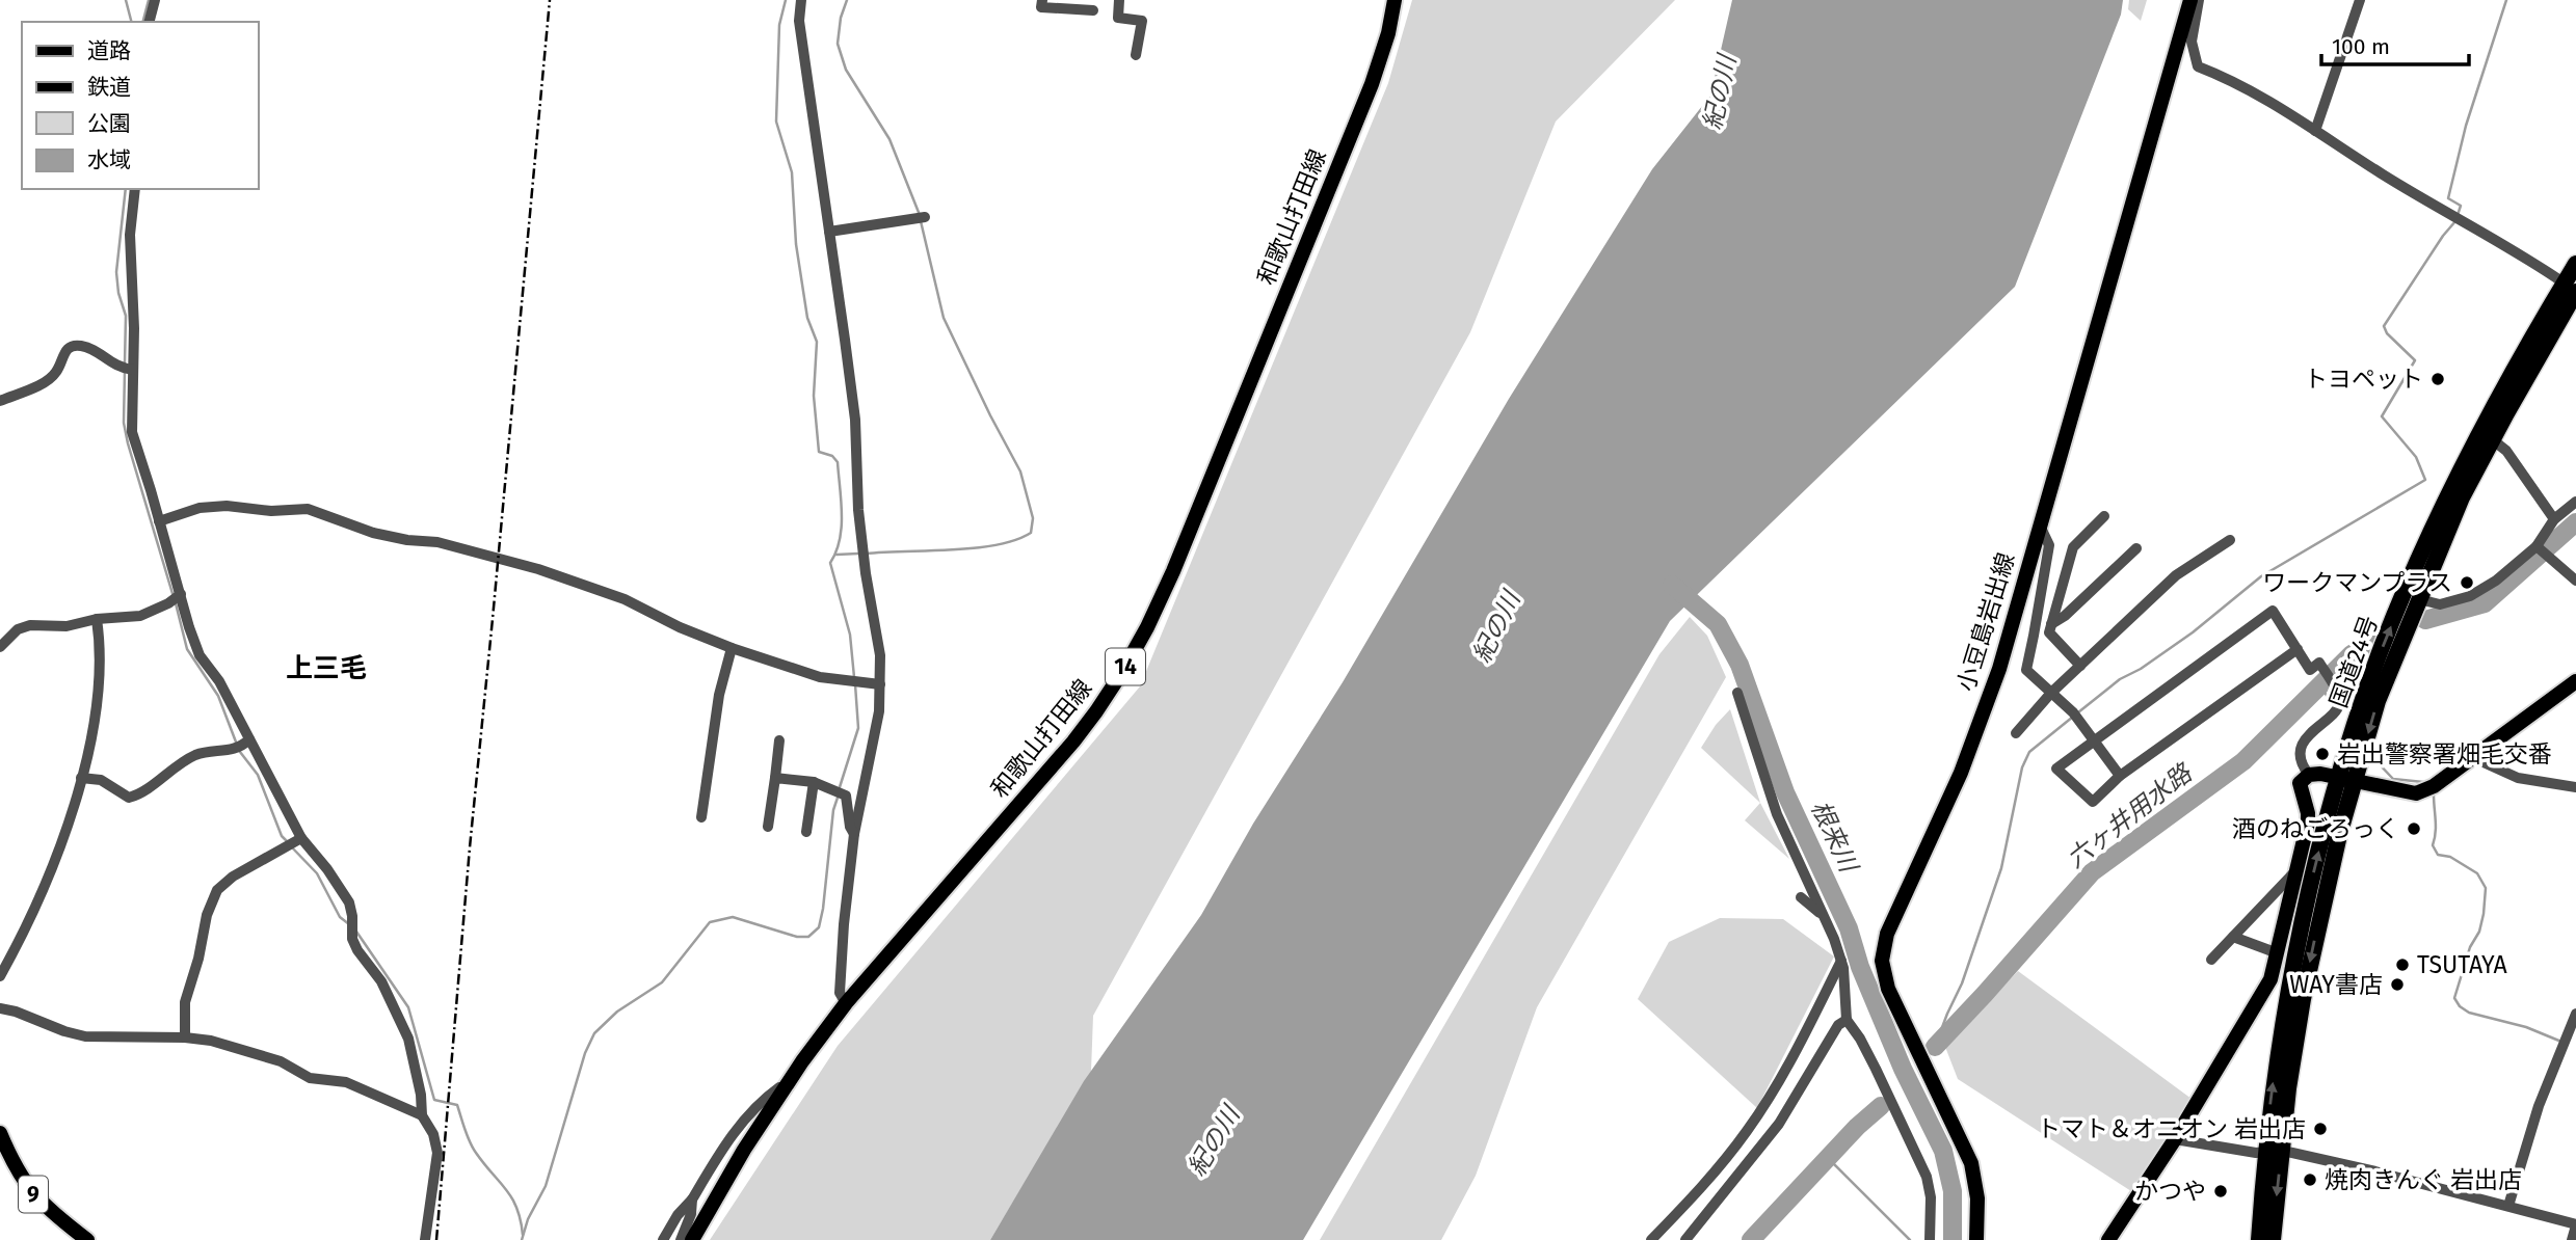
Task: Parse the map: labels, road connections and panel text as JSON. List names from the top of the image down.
{
  "streets": {
    "highway": ["国道24号"],
    "main road": [
      "和歌山打田線",
      "小豆島岩出線",
      "14",
      "9"
    ]
  },
  "districts": ["上三毛"],
  "water": ["紀の川", "六ヶ井用水路", "根来川"],
  "places": [
    "トヨペット",
    "ワークマンプラス",
    "岩出警察署畑毛交番",
    "酒のねごろっく",
    "TSUTAYA",
    "WAY書店",
    "トマト＆オニオン 岩出店",
    "焼肉きんぐ 岩出店",
    "かつや"
  ],
  "legend": [
    "道路",
    "鉄道",
    "公園",
    "水域"
  ],
  "scale_bar": "100 m"
}
